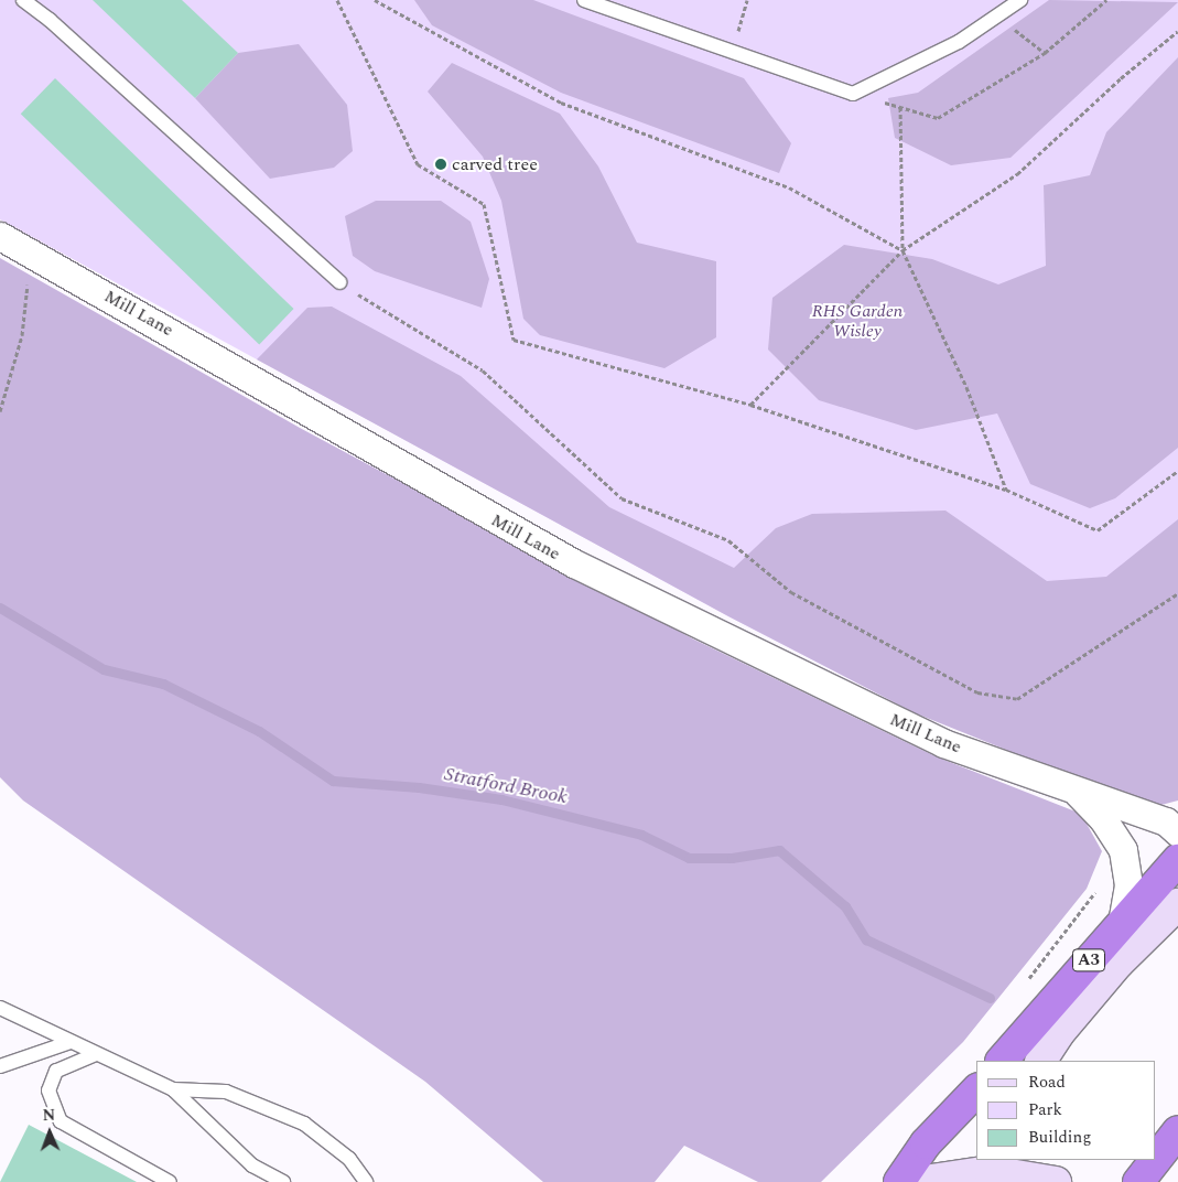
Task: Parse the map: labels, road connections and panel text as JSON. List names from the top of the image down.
{
  "streets": {
    "highway": ["A3"],
    "street": ["Mill Lane"]
  },
  "crossings": [
    ["Mill Lane", "A3"]
  ],
  "water": ["Stratford Brook"],
  "parks": ["RHS Garden Wisley"],
  "places": ["carved tree"],
  "legend": ["Road", "Park", "Building"],
  "north": "top"
}
